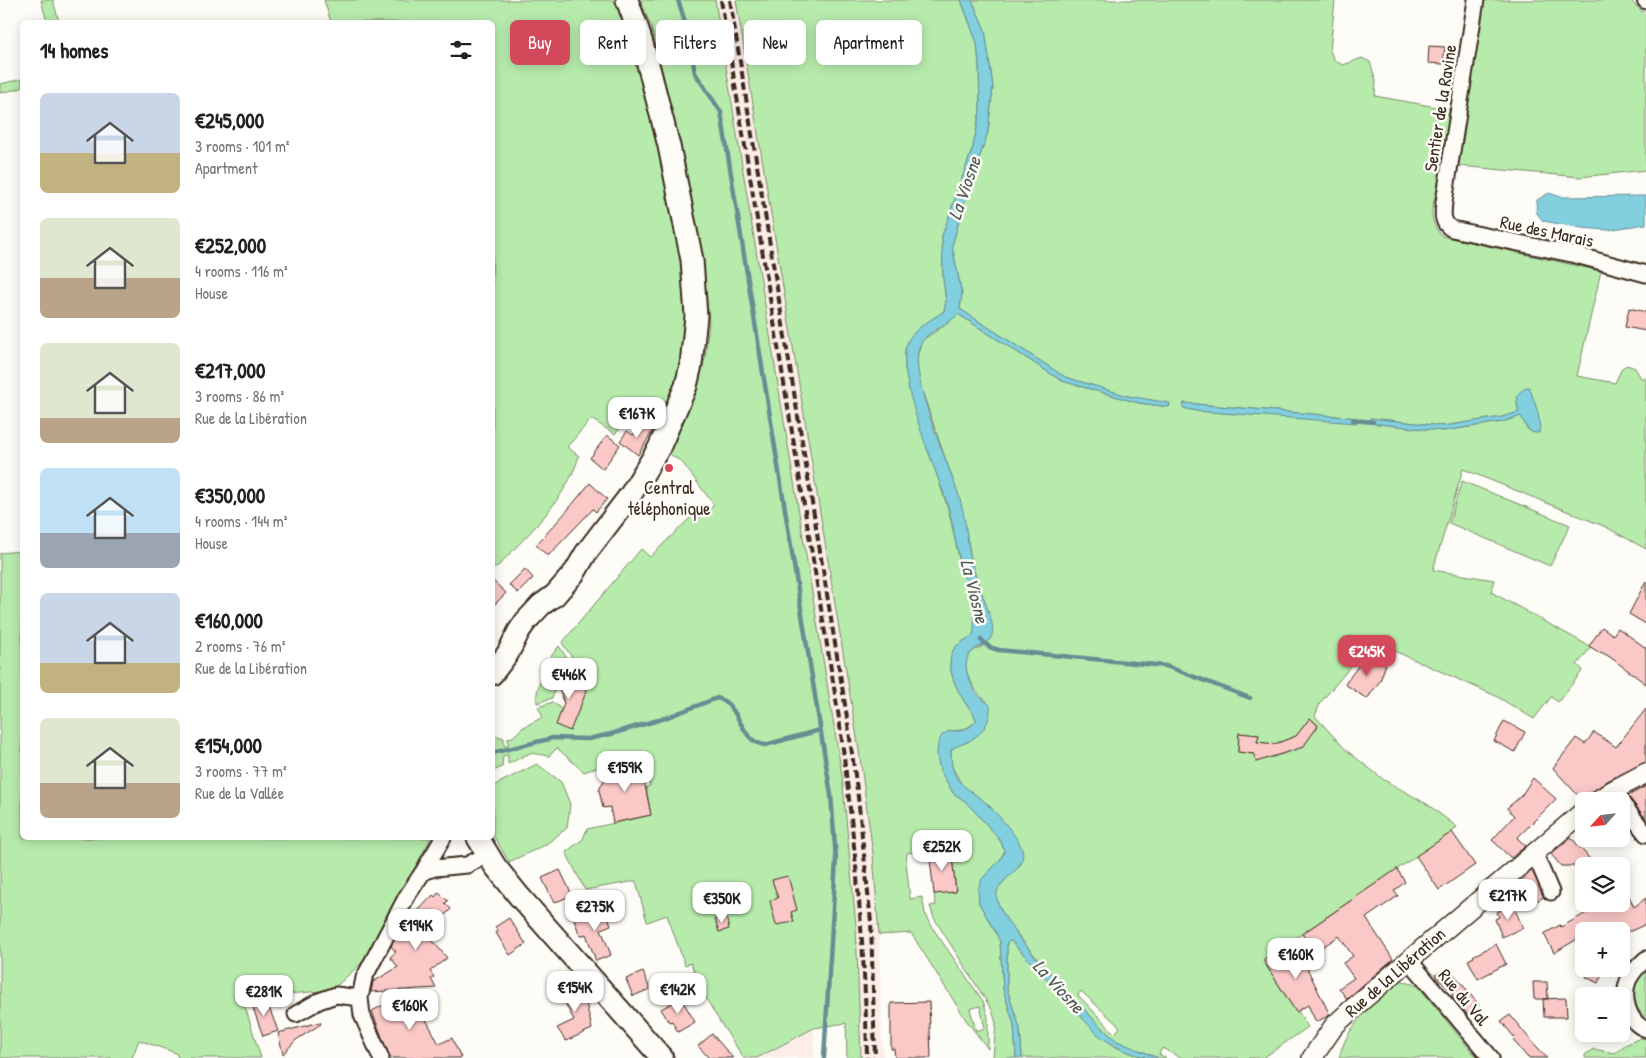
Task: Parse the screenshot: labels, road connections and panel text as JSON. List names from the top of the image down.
{
  "streets": {
    "street": [
      "Sentier de la Ravine",
      "Rue des Marais",
      "Rue de la Libération",
      "Rue du Val"
    ]
  },
  "crossings": [
    ["Sentier de la Ravine", "Rue des Marais"],
    ["Rue de la Libération", "Rue du Val"]
  ],
  "water": ["La Viosne"],
  "places": ["Central téléphonique"],
  "north": "bottom left",
  "page": {
    "chip": [
      "Buy",
      "Rent",
      "Filters",
      "New",
      "Apartment"
    ],
    "heading": "14 homes",
    "list": [
      {
        "name": "€245,000",
        "note": "3 rooms · 101 m² · Apartment"
      },
      {
        "name": "€252,000",
        "note": "4 rooms · 116 m² · House"
      },
      {
        "name": "€217,000",
        "note": "3 rooms · 86 m² · Rue de la Libération"
      },
      {
        "name": "€350,000",
        "note": "4 rooms · 144 m² · House"
      },
      {
        "name": "€160,000",
        "note": "2 rooms · 76 m² · Rue de la Libération"
      },
      {
        "name": "€154,000",
        "note": "3 rooms · 77 m² · Rue de la Vallée"
      }
    ],
    "price": [
      "€167K",
      "€245K",
      "€446K",
      "€159K",
      "€252K",
      "€217K",
      "€350K",
      "€275K",
      "€194K",
      "€160K",
      "€154K",
      "€142K",
      "€281K",
      "€160K"
    ],
    "map_buttons": ["+", "−"]
  }
}
